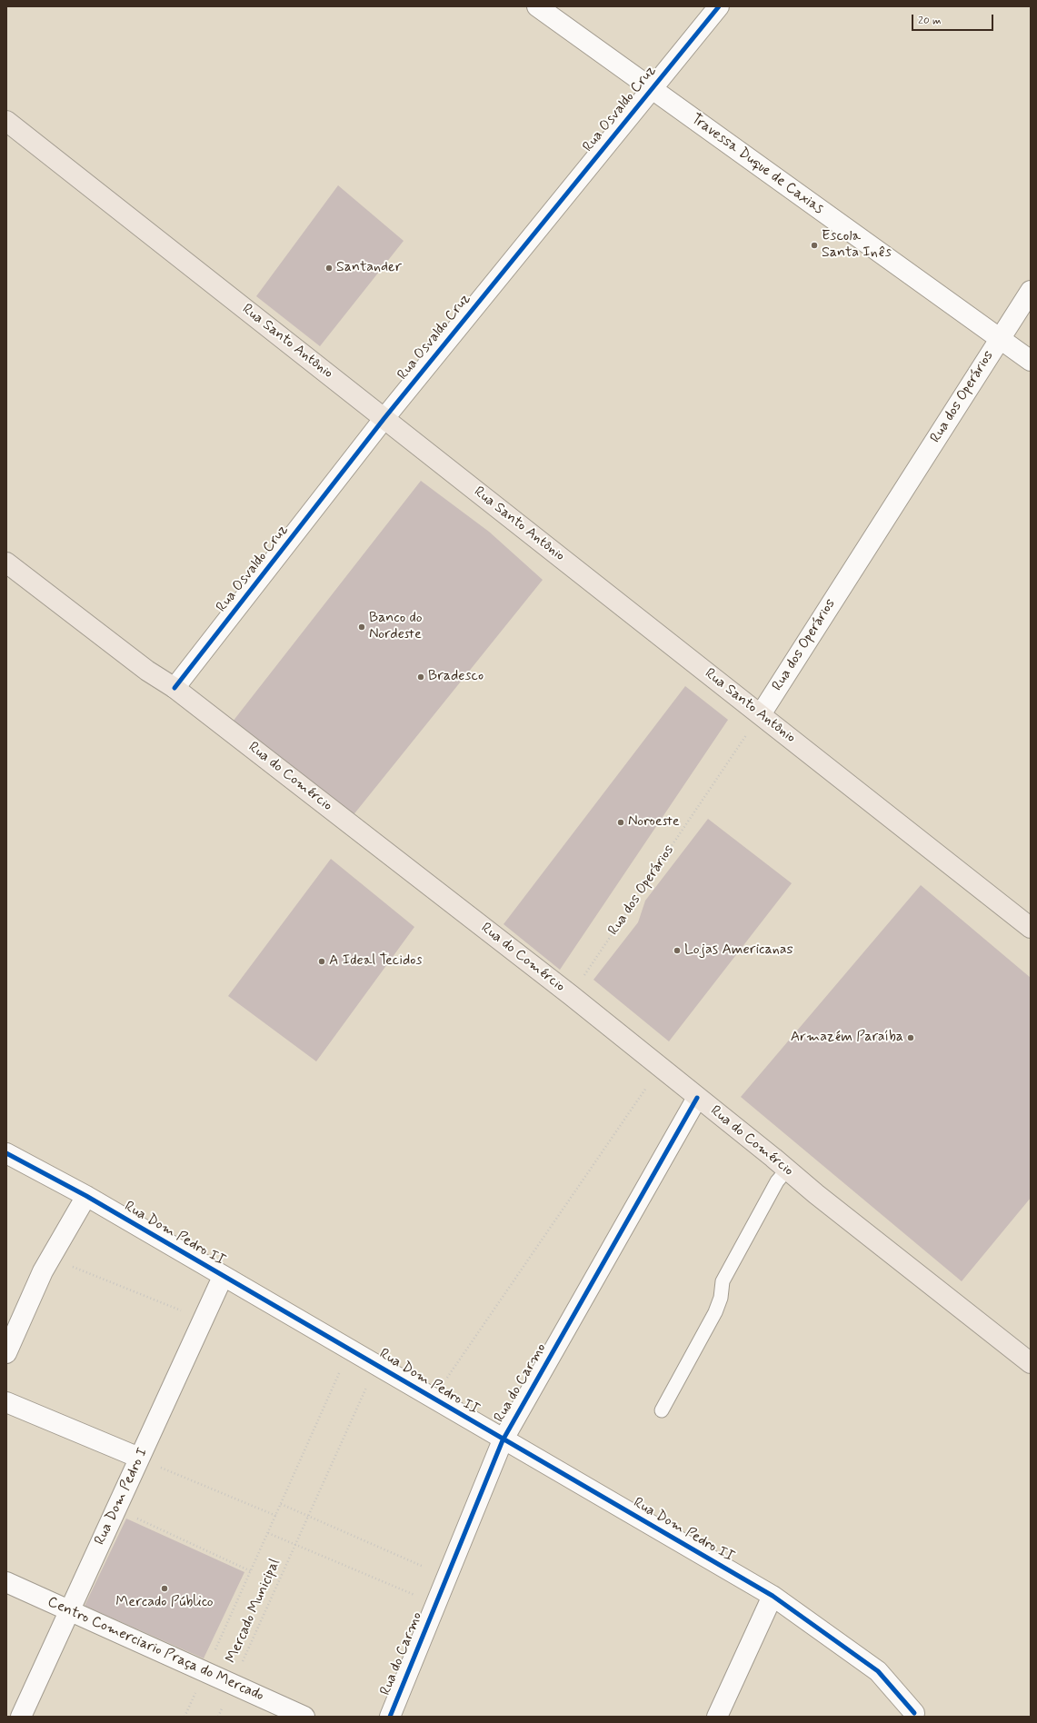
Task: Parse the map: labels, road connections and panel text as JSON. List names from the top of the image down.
{
  "streets": {
    "main road": ["Rua Santo Antônio", "Rua do Comércio"],
    "street": [
      "Rua Osvaldo Cruz",
      "Travessa Duque de Caxias",
      "Rua dos Operários",
      "Rua Dom Pedro II",
      "Rua do Carmo",
      "Rua Dom Pedro I",
      "Centro Comerciario Praça do Mercado"
    ],
    "path": ["Mercado Municipal"]
  },
  "crossings": [
    ["Rua Osvaldo Cruz", "Travessa Duque de Caxias"],
    ["Rua Osvaldo Cruz", "Rua Santo Antônio"],
    ["Rua Osvaldo Cruz", "Rua do Comércio"],
    ["Travessa Duque de Caxias", "Rua dos Operários"],
    ["Rua Santo Antônio", "Rua dos Operários"],
    ["Rua dos Operários", "Rua do Comércio"],
    ["Rua do Comércio", "Rua do Carmo"],
    ["Rua Dom Pedro II", "Rua do Carmo"],
    ["Rua Dom Pedro II", "Rua Dom Pedro I"],
    ["Rua Dom Pedro II", "Mercado Municipal"],
    ["Rua Dom Pedro I", "Centro Comerciario Praça do Mercado"],
    ["Mercado Municipal", "Centro Comerciario Praça do Mercado"]
  ],
  "places": [
    "Escola Santa Inês",
    "Santander",
    "Banco do Nordeste",
    "Bradesco",
    "Noroeste",
    "Lojas Americanas",
    "A Ideal Tecidos",
    "Armazém Paraíba",
    "Mercado Público"
  ],
  "scale_bar": "20 m"
}
